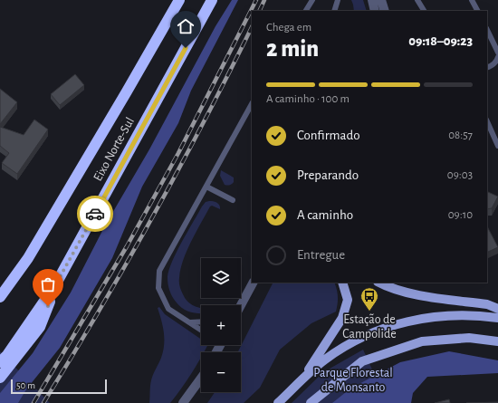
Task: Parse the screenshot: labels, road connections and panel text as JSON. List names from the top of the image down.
{
  "streets": {
    "highway": ["Eixo Norte-Sul"]
  },
  "parks": ["Parque Florestal de Monsanto"],
  "places": {
    "bus stop": ["Estação de Campolide"]
  },
  "scale_bar": "50 m",
  "page": {
    "heading": ["2 min", "Chega em", "09:18–09:23"],
    "bar": "A caminho · 100 m",
    "list": [
      ["Confirmado", "08:57"],
      ["Preparando", "09:03"],
      ["A caminho", "09:10"],
      "Entregue"
    ],
    "map_buttons": ["+", "−"],
    "scale": "50 m"
  }
}
